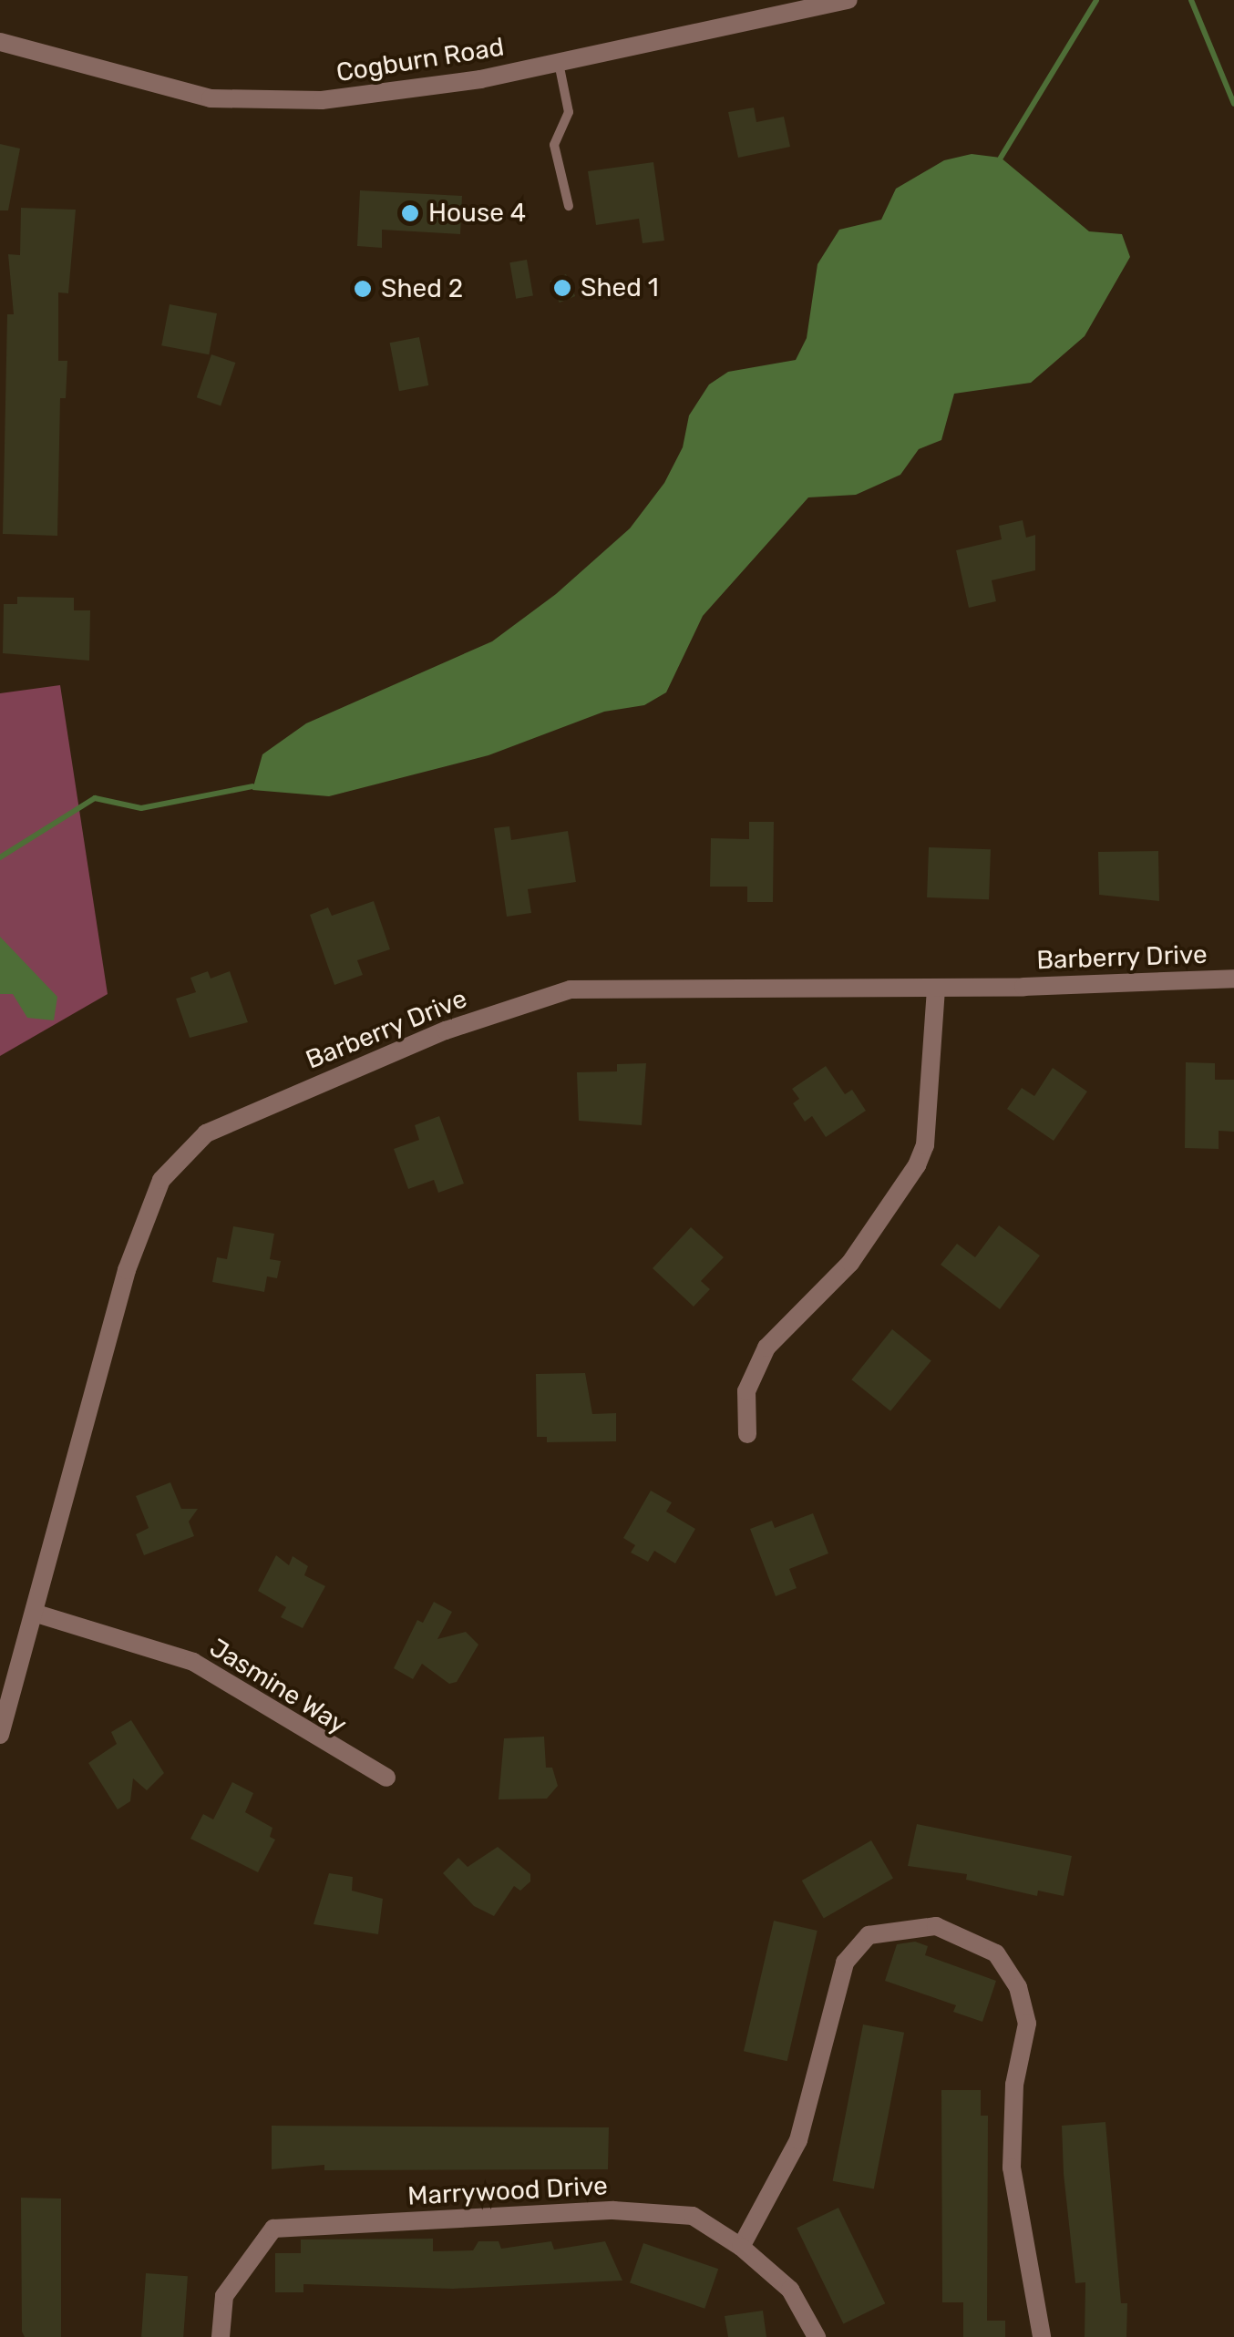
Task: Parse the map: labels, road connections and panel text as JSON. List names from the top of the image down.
{
  "streets": {
    "street": [
      "Cogburn Road",
      "Barberry Drive",
      "Jasmine Way",
      "Marrywood Drive"
    ]
  },
  "crossings": [
    ["Barberry Drive", "Jasmine Way"]
  ],
  "places": ["House 4", "Shed 1", "Shed 2"]
}
